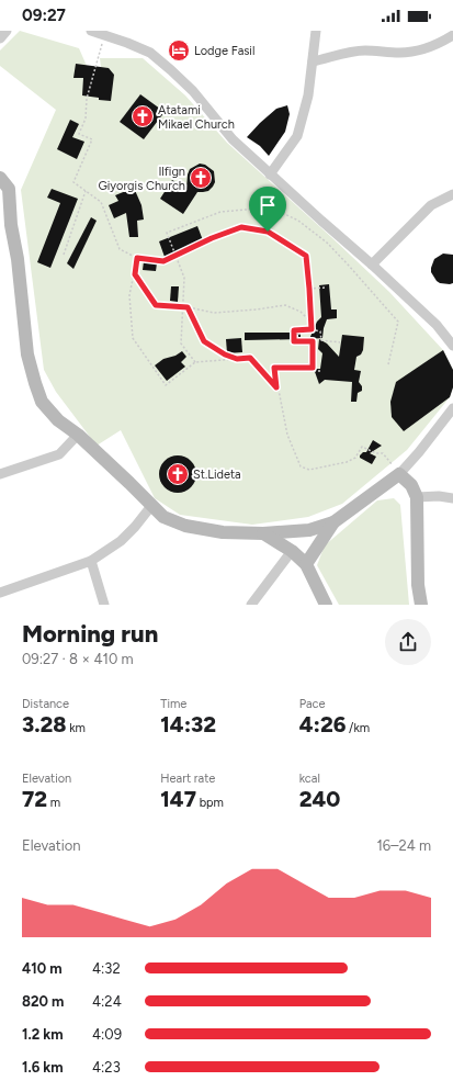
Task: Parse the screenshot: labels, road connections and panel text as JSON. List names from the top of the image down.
{
  "places": {
    "hotel": ["Lodge Fasil"],
    "church": ["Atatami Mikael Church", "Ilfign Giyorgis Church", "St.Lideta"]
  },
  "page": {
    "status": "09:27",
    "heading": ["Morning run", "09:27 · 8 × 410 m"],
    "stats": [
      ["Distance", "3.28 km"],
      ["Time", "14:32"],
      ["Pace", "4:26 /km"],
      ["Elevation", "72 m"],
      ["Heart rate", "147 bpm"],
      ["kcal", "240"]
    ],
    "chart": ["Elevation", "16–24 m"],
    "list": [
      {
        "name": "410 m",
        "note": "4:32"
      },
      {
        "name": "820 m",
        "note": "4:24"
      },
      {
        "name": "1.2 km",
        "note": "4:09"
      },
      {
        "name": "1.6 km",
        "note": "4:23"
      }
    ]
  }
}
